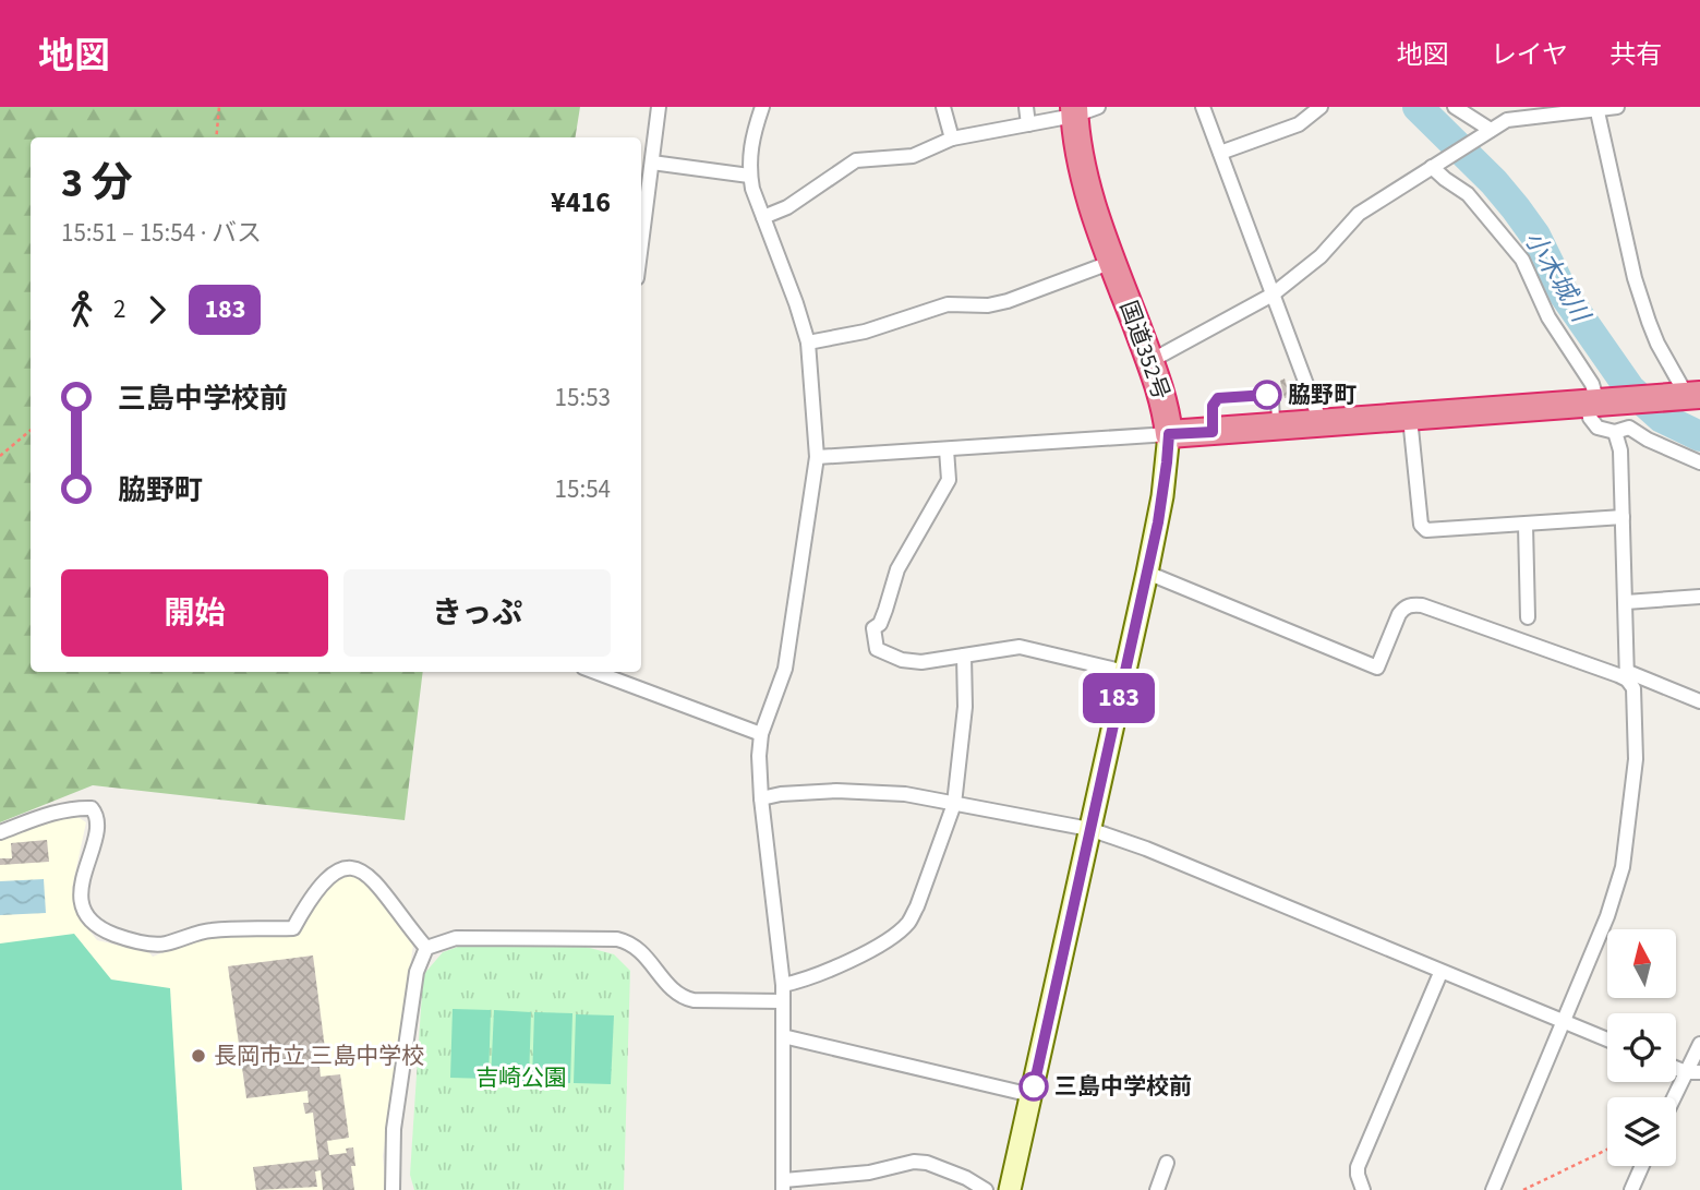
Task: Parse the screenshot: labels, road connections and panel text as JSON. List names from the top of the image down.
{
  "streets": {
    "highway": ["国道352号"]
  },
  "water": ["小木城川"],
  "parks": ["吉崎公園"],
  "places": ["脇野町", "長岡市立 三島中学校", "三島中学校前"],
  "lines": ["bus line 183"],
  "north": "top",
  "page": {
    "header": "地図",
    "nav": ["地図", "レイヤ", "共有"],
    "on_map": "183",
    "heading": ["3 分", "15:51 – 15:54 · バス", "¥416"],
    "legs": ["2", "183"],
    "list": [
      {
        "name": "三島中学校前",
        "value": "15:53"
      },
      {
        "name": "脇野町",
        "value": "15:54"
      }
    ],
    "buttons": ["開始", "きっぷ"]
  }
}
